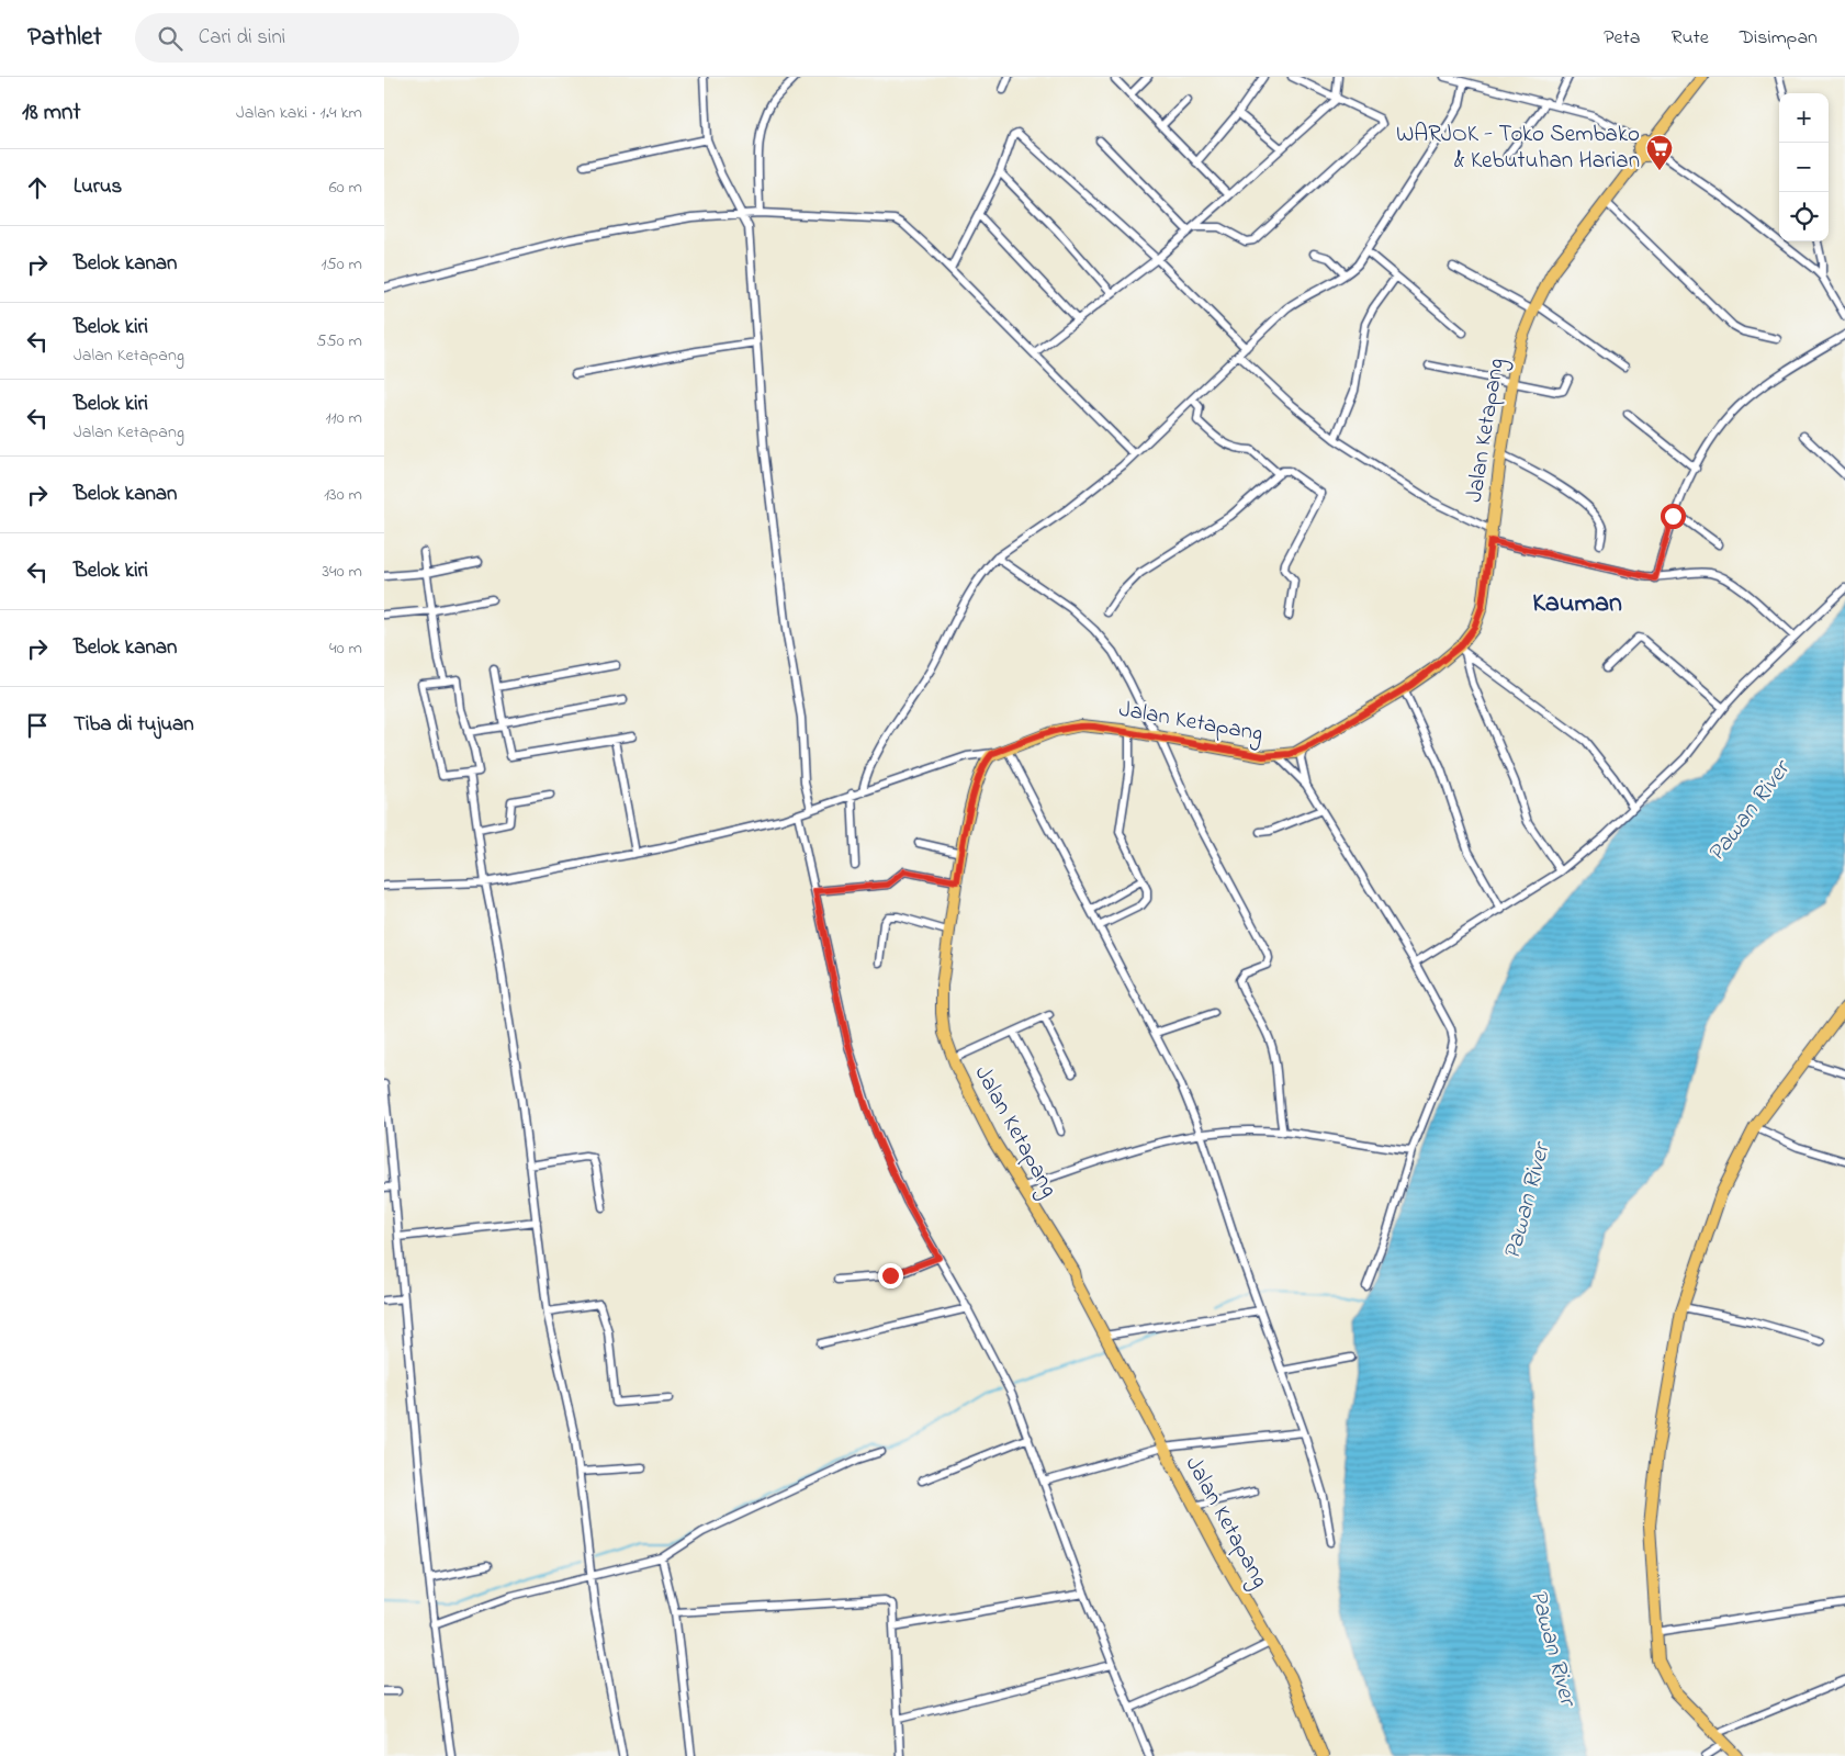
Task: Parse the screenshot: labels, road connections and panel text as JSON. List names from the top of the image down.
{
  "streets": {
    "main road": ["Jalan Ketapang"]
  },
  "districts": ["Kauman"],
  "water": ["Pawan River"],
  "places": {
    "supermarket": ["WARJOK - Toko Sembako & Kebutuhan Harian"]
  },
  "page": {
    "header": "Pathlet",
    "search": "Cari di sini",
    "nav": ["Peta", "Rute", "Disimpan"],
    "heading": ["18 mnt", "Jalan kaki · 1.4 km"],
    "map_buttons": ["+", "−"],
    "list": [
      ["Lurus", "60 m"],
      ["Belok kanan", "150 m"],
      ["Belok kiri", "Jalan Ketapang", "550 m"],
      ["Belok kiri", "Jalan Ketapang", "110 m"],
      ["Belok kanan", "130 m"],
      ["Belok kiri", "340 m"],
      ["Belok kanan", "40 m"],
      "Tiba di tujuan"
    ]
  }
}
